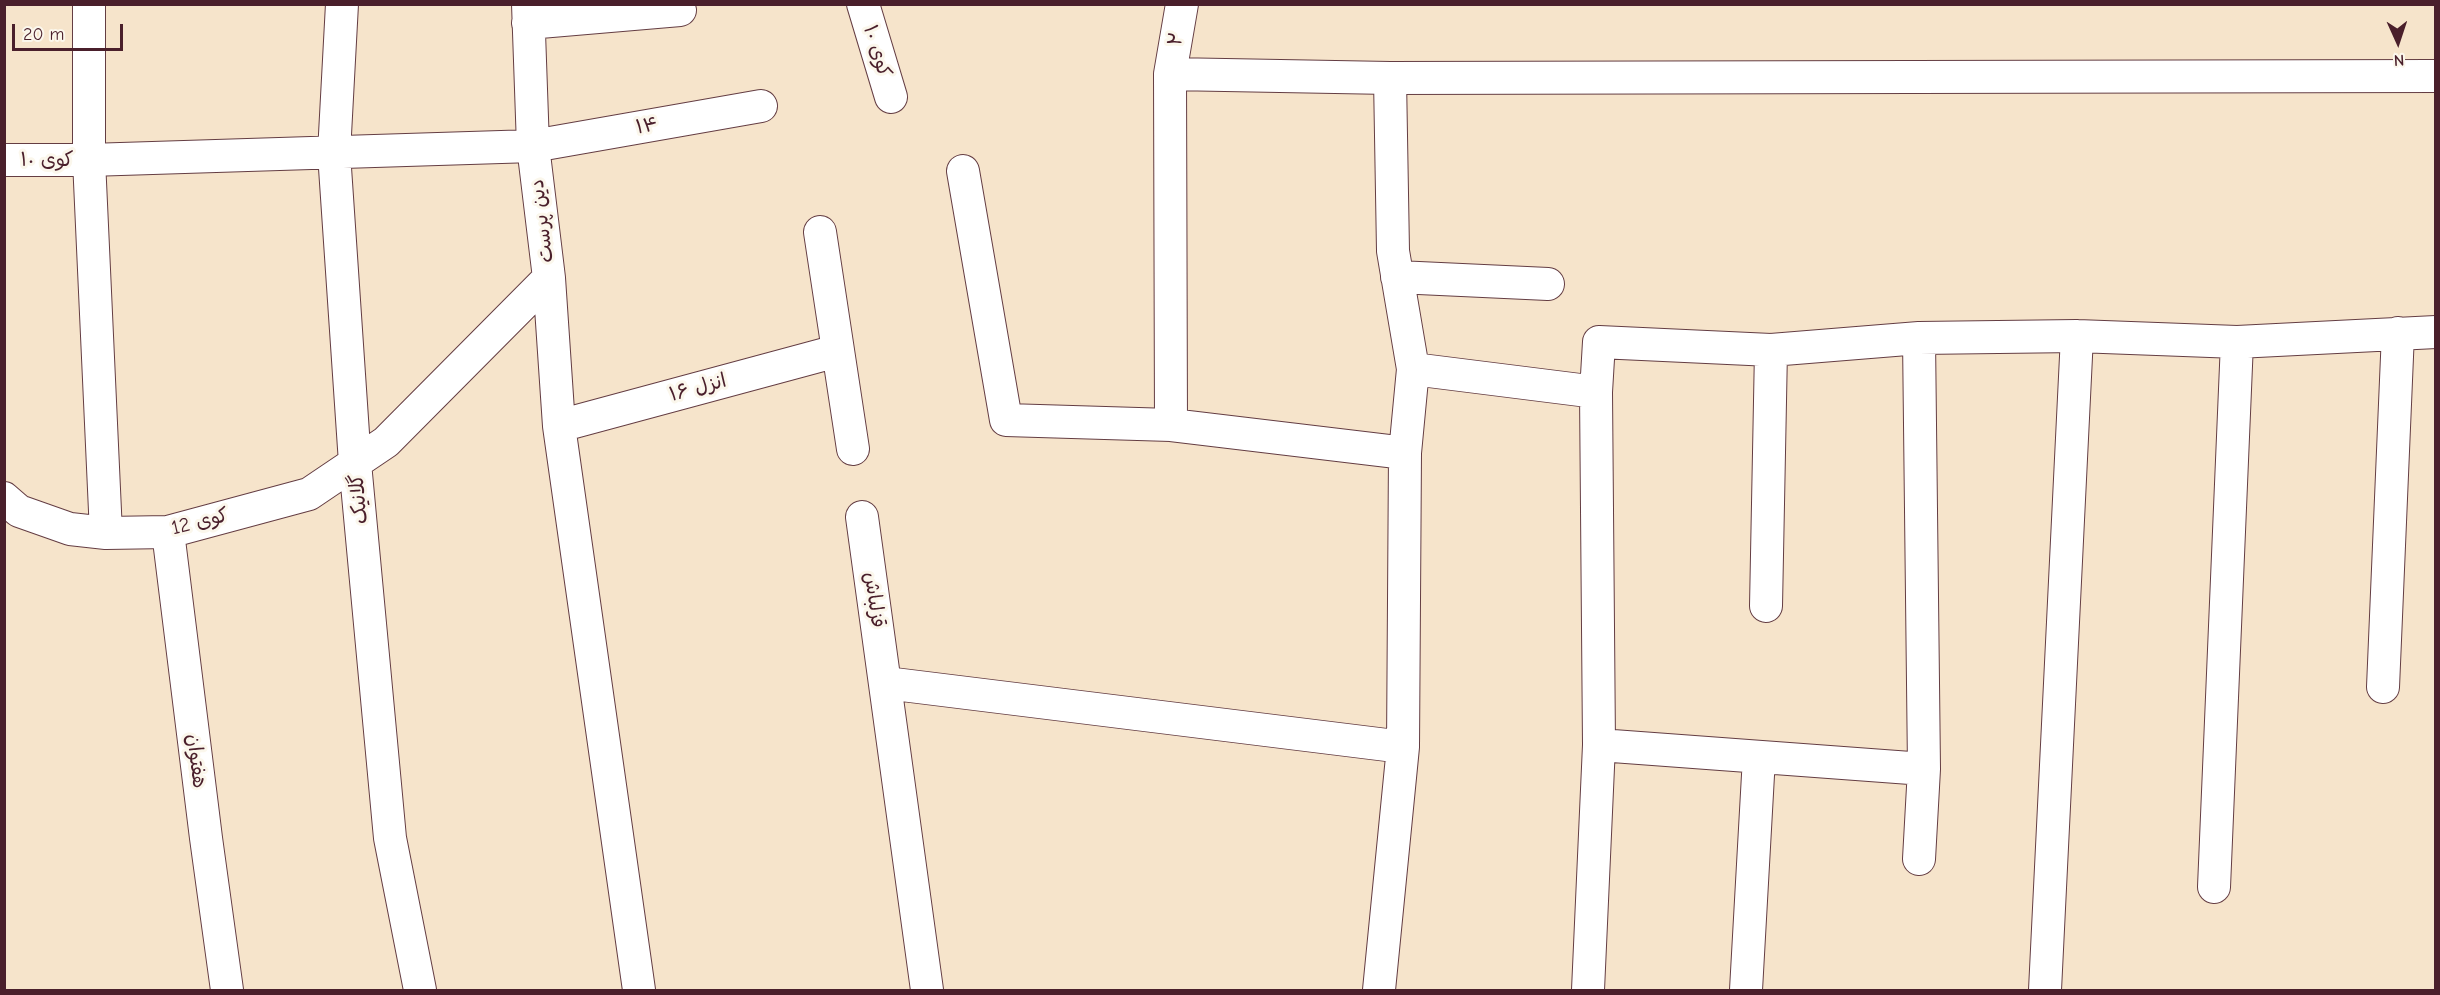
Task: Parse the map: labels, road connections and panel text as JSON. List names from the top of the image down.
{
  "streets": {
    "street": [
      "۲",
      "کوی ۱۰",
      "۱۴",
      "دین پرست",
      "۱۶ انزل",
      "گلانیک",
      "کوی 12",
      "قزلباش",
      "هفتوان"
    ]
  },
  "crossings": [
    ["کوی ۱۰", "۱۴"],
    ["کوی ۱۰", "گلانیک"],
    ["۱۴", "دین پرست"],
    ["۱۴", "گلانیک"],
    ["دین پرست", "کوی 12"],
    ["گلانیک", "کوی 12"],
    ["کوی 12", "هفتوان"]
  ],
  "scale_bar": "20 m",
  "north": "bottom"
}
